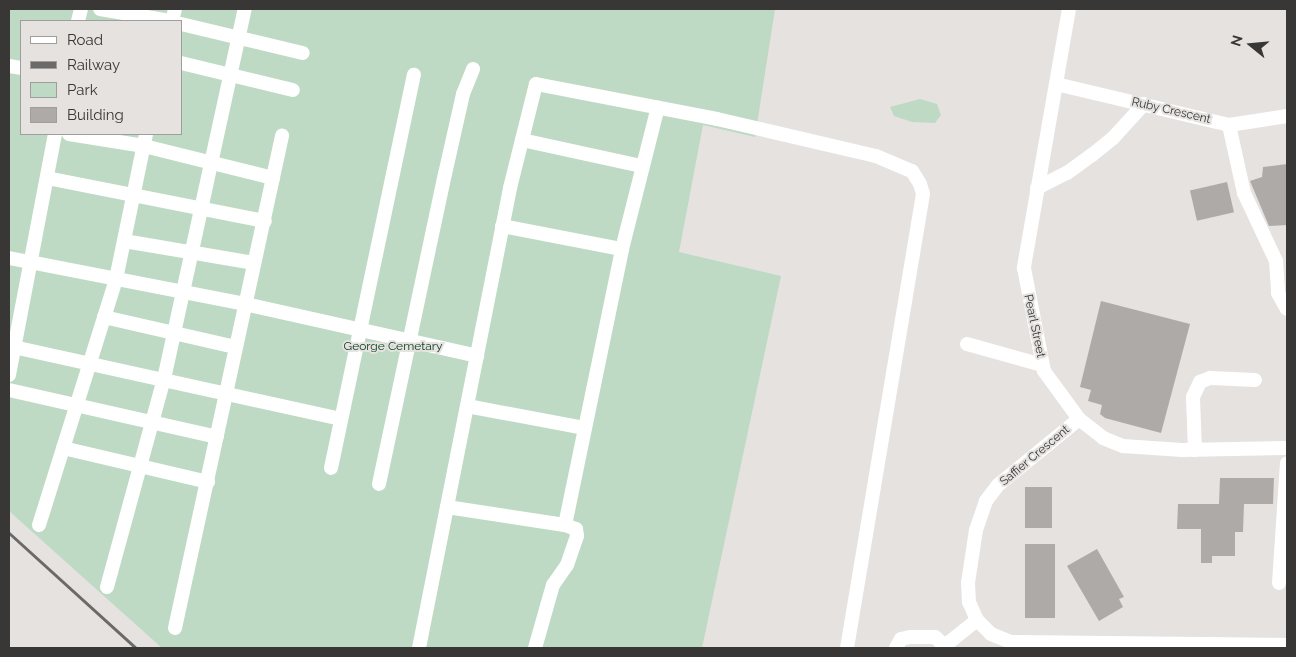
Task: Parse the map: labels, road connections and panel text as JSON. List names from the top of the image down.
{
  "streets": {
    "street": ["Ruby Crescent", "Pearl Street", "Saffier Crescent"]
  },
  "crossings": [
    ["Ruby Crescent", "Pearl Street"],
    ["Pearl Street", "Saffier Crescent"]
  ],
  "parks": ["George Cemetary"],
  "legend": [
    "Road",
    "Railway",
    "Park",
    "Building"
  ],
  "north": "left"
}
